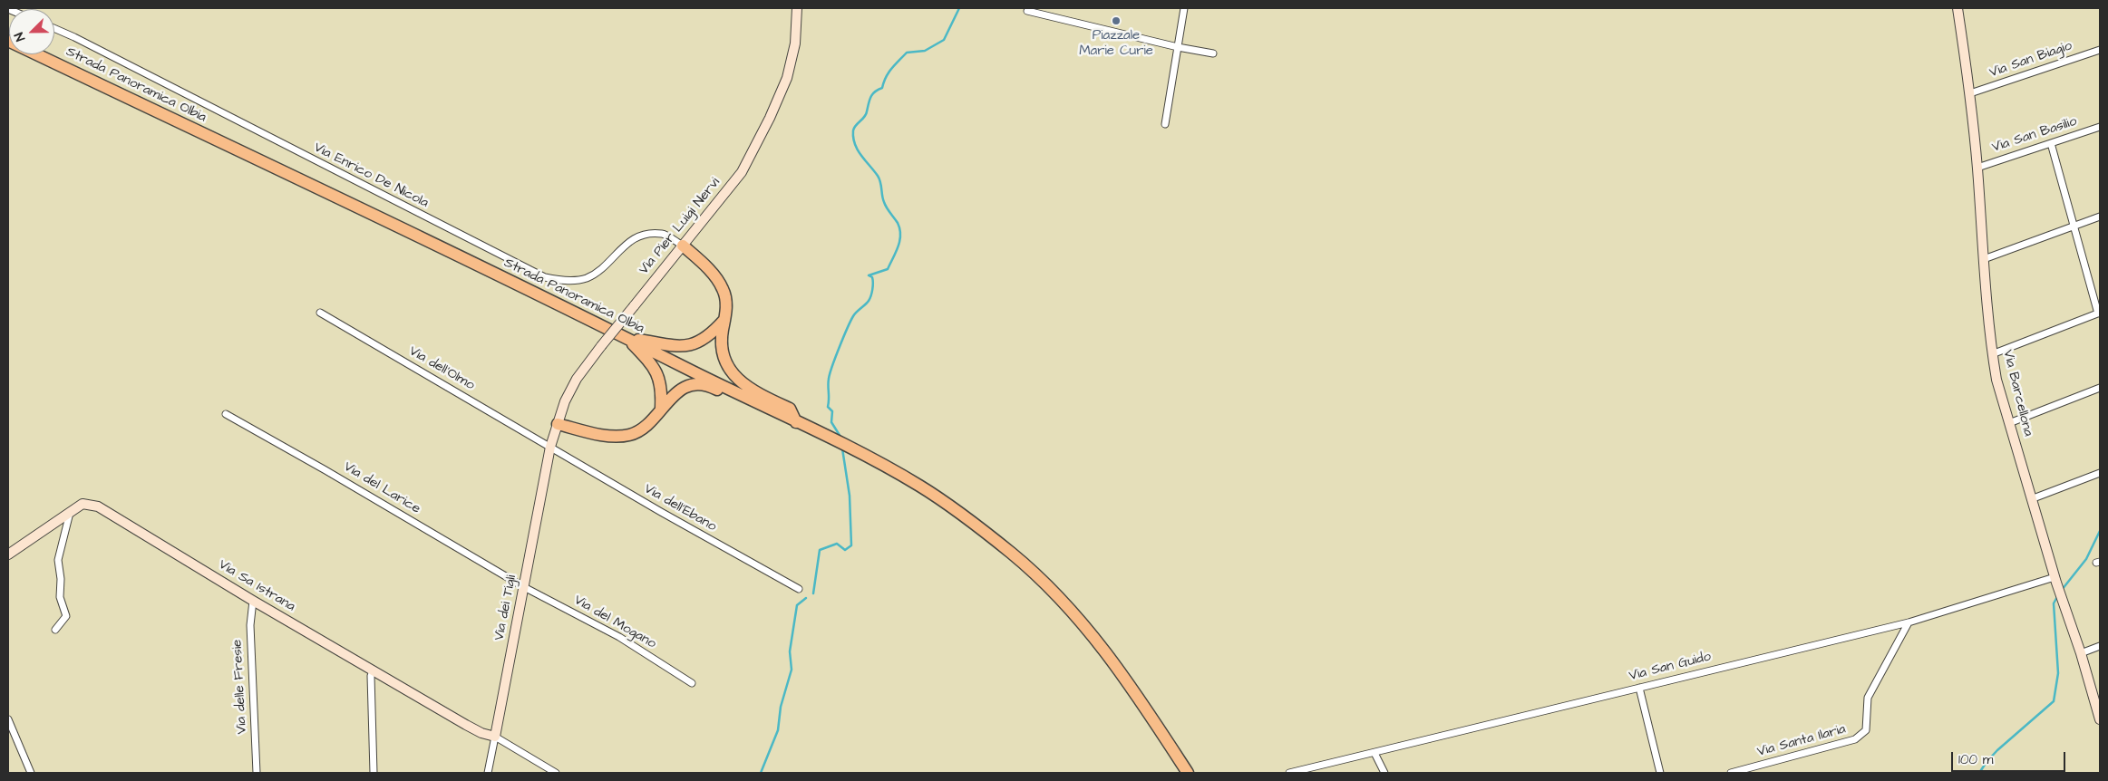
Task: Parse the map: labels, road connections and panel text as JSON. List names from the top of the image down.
{
  "streets": {
    "highway": ["Strada Panoramica Olbia"],
    "street": [
      "Via San Biagio",
      "Via San Basilio",
      "Via Enrico De Nicola",
      "Via Pier Luigi Nervi",
      "Via dell'Olmo",
      "Via Barcellona",
      "Via del Larice",
      "Via dell'Ebano",
      "Via Sa Istrana",
      "Via dei Tigli",
      "Via del Mogano",
      "Via San Guido",
      "Via delle Fresie",
      "Via Santa Ilaria"
    ]
  },
  "crossings": [
    ["Via San Biagio", "Via Barcellona"],
    ["Via San Basilio", "Via Barcellona"],
    ["Via Enrico De Nicola", "Via Pier Luigi Nervi"],
    ["Via Pier Luigi Nervi", "Via dell'Olmo"],
    ["Via Pier Luigi Nervi", "Via dell'Ebano"],
    ["Via Pier Luigi Nervi", "Via dei Tigli"],
    ["Via dell'Olmo", "Via dell'Ebano"],
    ["Via dell'Olmo", "Via dei Tigli"],
    ["Via Barcellona", "Via San Guido"],
    ["Via del Larice", "Via dei Tigli"],
    ["Via del Larice", "Via del Mogano"],
    ["Via dell'Ebano", "Via dei Tigli"],
    ["Via Sa Istrana", "Via dei Tigli"],
    ["Via Sa Istrana", "Via delle Fresie"],
    ["Via dei Tigli", "Via del Mogano"],
    ["Via San Guido", "Via Santa Ilaria"]
  ],
  "places": ["Piazzale Marie Curie"],
  "scale_bar": "100 m",
  "north": "bottom left"
}
